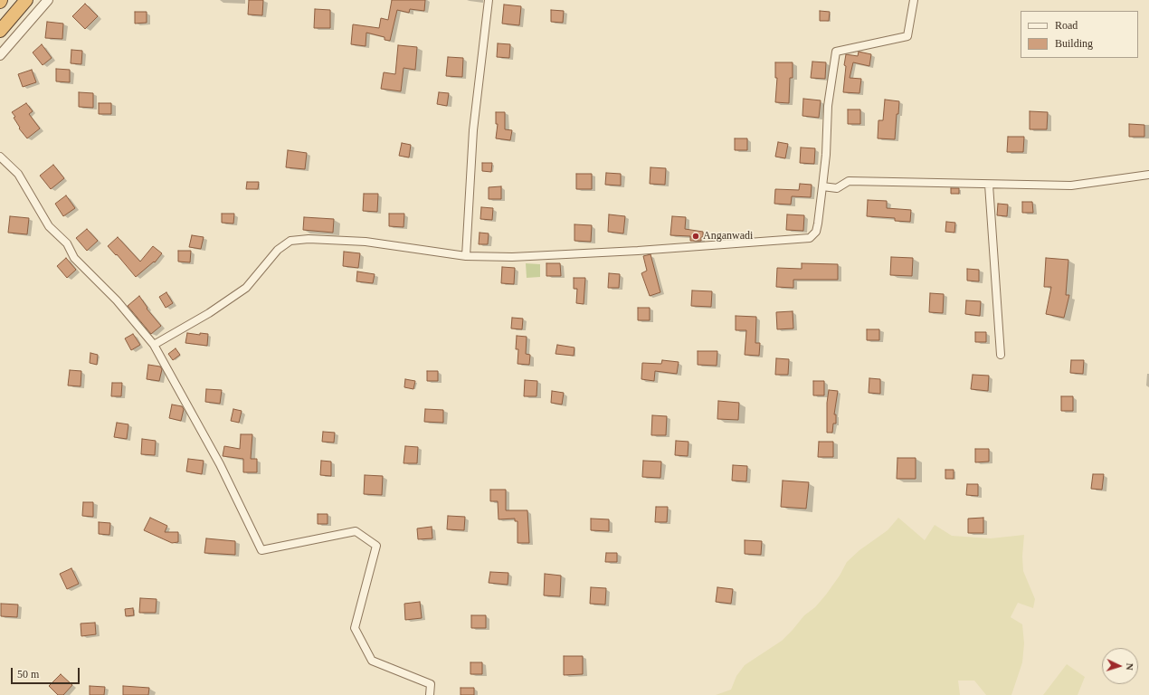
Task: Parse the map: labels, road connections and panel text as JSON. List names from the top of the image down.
{
  "places": ["Anganwadi"],
  "legend": ["Road", "Building"],
  "scale_bar": "50 m",
  "north": "right"
}
